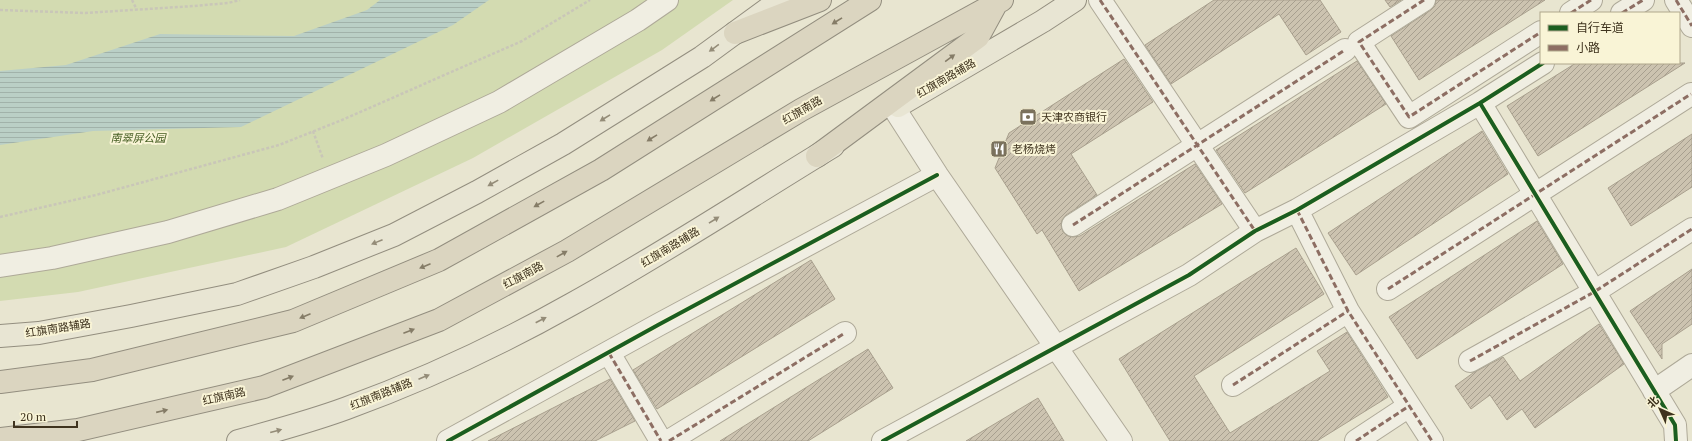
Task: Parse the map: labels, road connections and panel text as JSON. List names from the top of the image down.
{
  "streets": {
    "highway": ["红旗南路"],
    "main road": ["红旗南路辅路"]
  },
  "parks": ["南翠屏公园"],
  "places": {
    "bank": ["天津农商银行"],
    "restaurant": ["老杨烧烤"]
  },
  "legend": ["自行车道", "小路"],
  "scale_bar": "20 m",
  "north": "top left"
}
